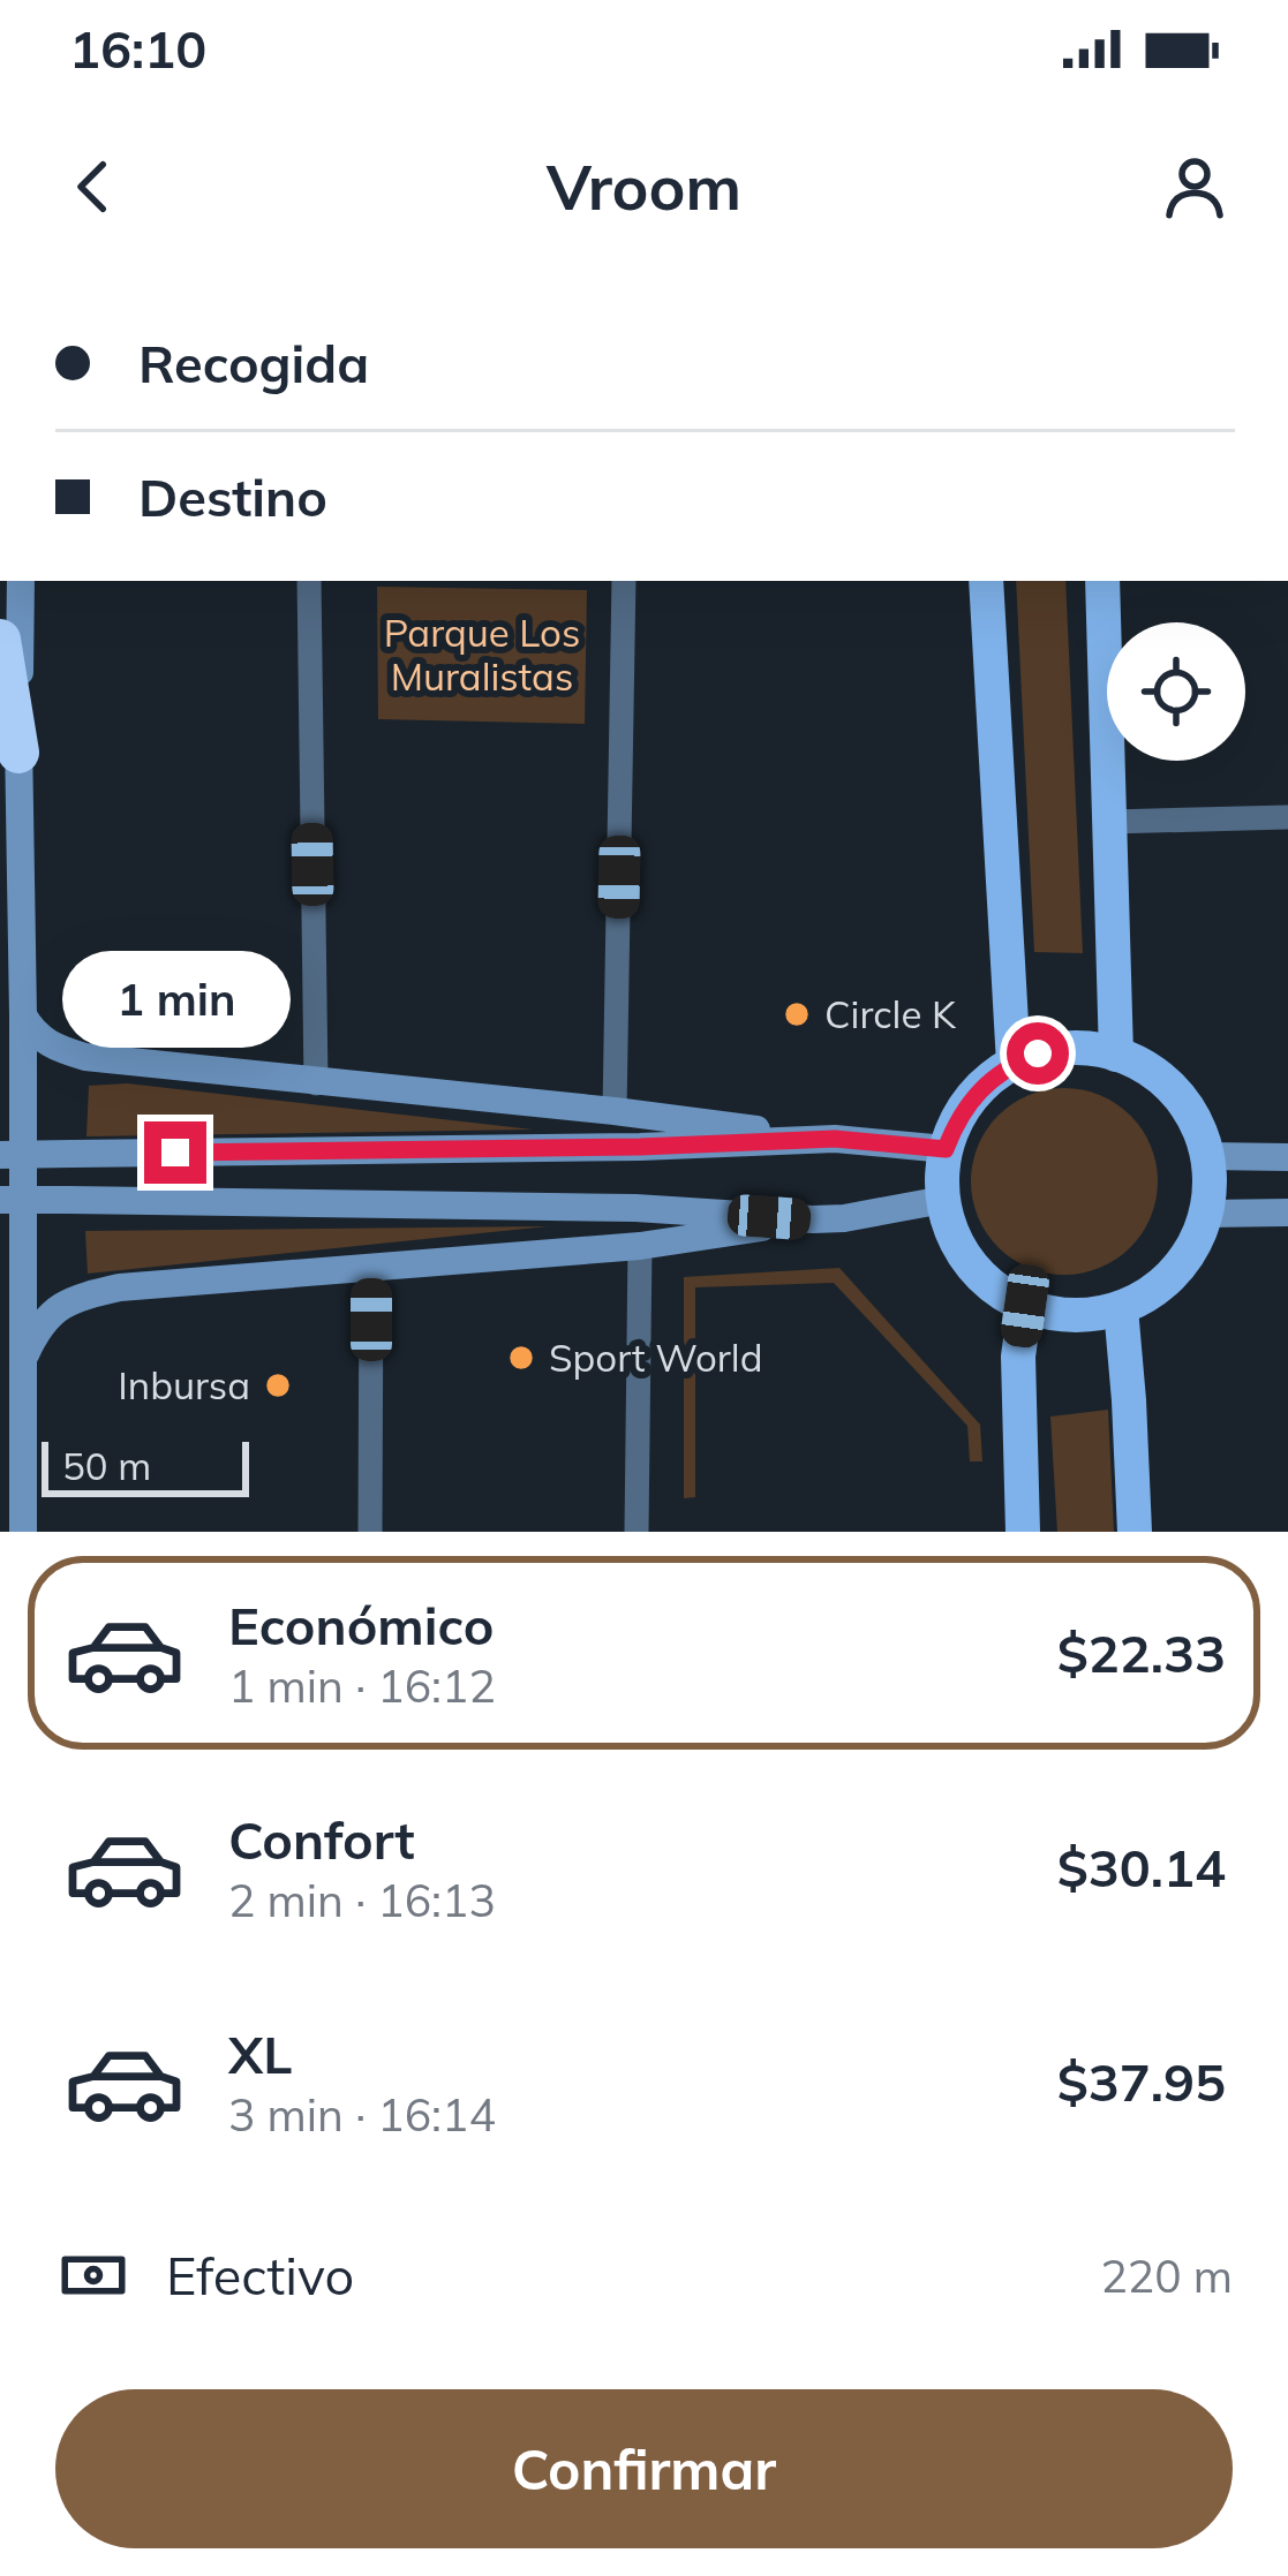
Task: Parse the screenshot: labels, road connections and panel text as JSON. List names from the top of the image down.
{
  "parks": ["Parque Los Muralistas"],
  "places": ["Circle K", "Sport World", "Inbursa"],
  "scale_bar": "50 m",
  "page": {
    "status": "16:10",
    "header": "Vroom",
    "banner": ["Recogida", "Destino"],
    "bubble": "1 min",
    "scale": "50 m",
    "list": [
      {
        "name": "Económico",
        "note": "1 min · 16:12",
        "value": "$22.33"
      },
      {
        "name": "Confort",
        "note": "2 min · 16:13",
        "value": "$30.14"
      },
      {
        "name": "XL",
        "note": "3 min · 16:14",
        "value": "$37.95"
      }
    ],
    "pay": ["Efectivo", "220 m"],
    "buttons": "Confirmar"
  }
}
